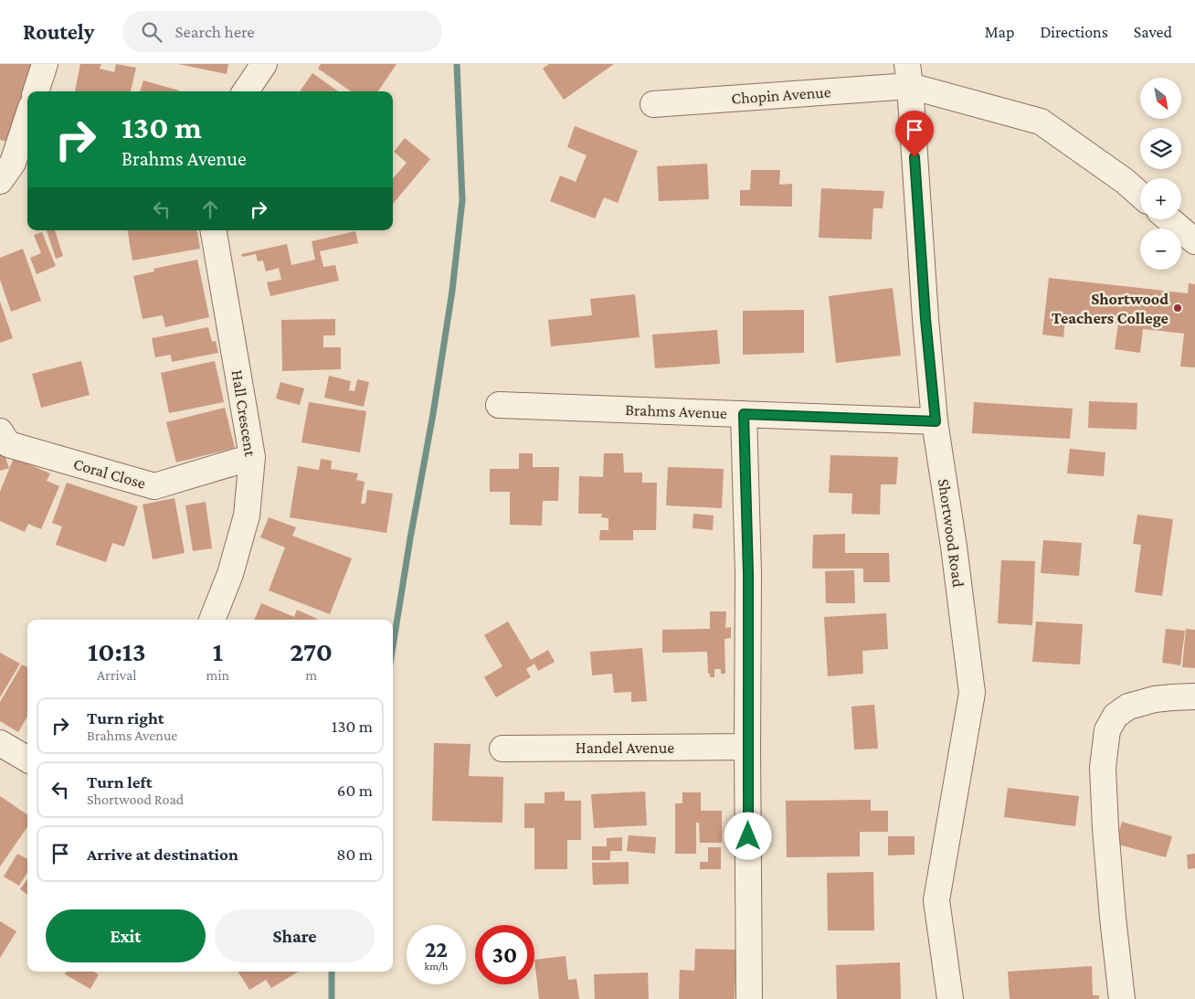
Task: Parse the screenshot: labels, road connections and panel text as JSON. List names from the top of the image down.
{
  "streets": {
    "street": [
      "Chopin Avenue",
      "Brahms Avenue",
      "Hall Crescent",
      "Coral Close",
      "Shortwood Road",
      "Handel Avenue"
    ]
  },
  "crossings": [
    ["Chopin Avenue", "Shortwood Road"],
    ["Brahms Avenue", "Shortwood Road"],
    ["Hall Crescent", "Coral Close"]
  ],
  "places": ["Shortwood Teachers College"],
  "north": "bottom right",
  "page": {
    "header": "Routely",
    "search": "Search here",
    "nav": ["Map", "Directions", "Saved"],
    "map_buttons": ["+", "−"],
    "turn": ["130 m", "Brahms Avenue"],
    "eta": [
      "10:13",
      "Arrival",
      "1",
      "min",
      "270",
      "m"
    ],
    "list": [
      {
        "name": "Turn right",
        "note": "Brahms Avenue",
        "value": "130 m"
      },
      {
        "name": "Turn left",
        "note": "Shortwood Road",
        "value": "60 m"
      },
      {
        "name": "Arrive at destination",
        "value": "80 m"
      }
    ],
    "buttons": ["Exit", "Share"],
    "speed": "22 km/h",
    "limit": "30"
  }
}
